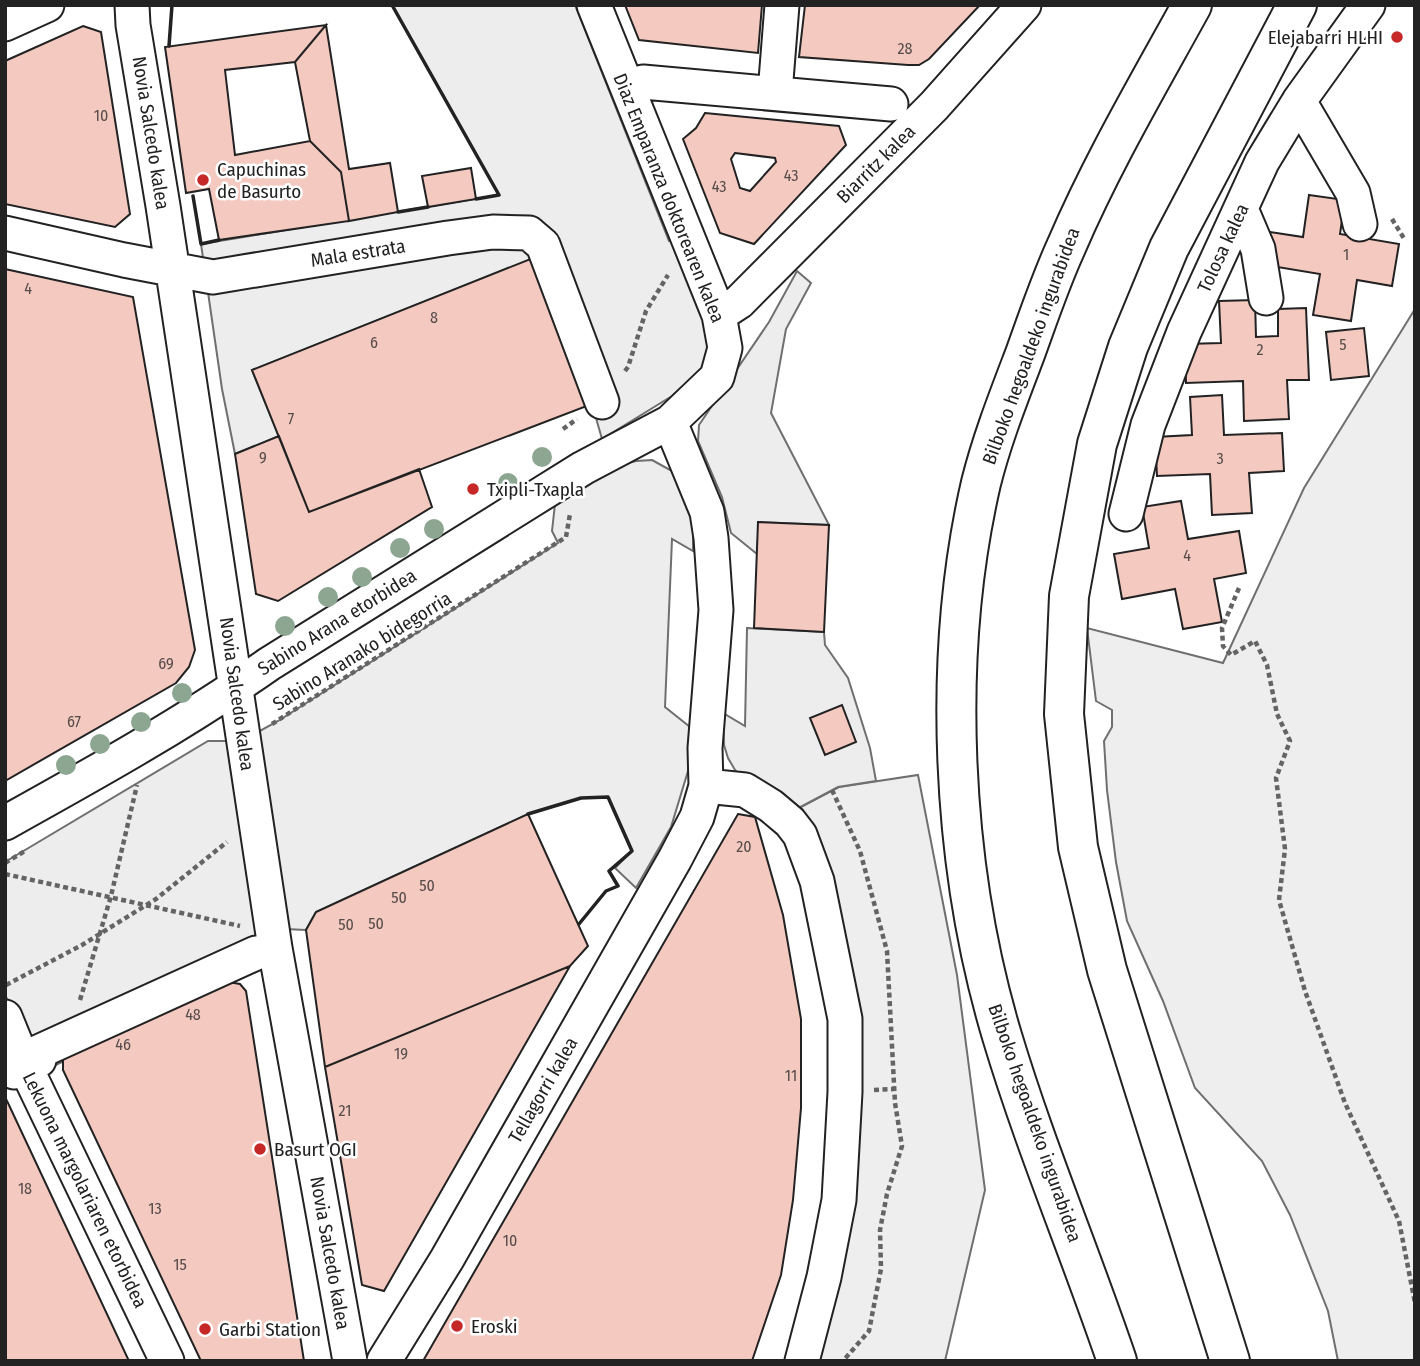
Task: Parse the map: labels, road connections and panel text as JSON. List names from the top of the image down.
{
  "streets": {
    "highway": ["Bilboko hegoaldeko ingurabidea"],
    "street": [
      "Novia Salcedo kalea",
      "Biarritz kalea",
      "Diaz Emparanza doktorearen kalea",
      "Tolosa kalea",
      "Mala estrata",
      "Sabino Arana etorbidea",
      "Tellagorri kalea",
      "Lekuona margolariaren etorbidea"
    ],
    "path": ["Sabino Aranako bidegorria"]
  },
  "crossings": [
    ["Novia Salcedo kalea", "Mala estrata"],
    ["Novia Salcedo kalea", "Sabino Arana etorbidea"],
    ["Novia Salcedo kalea", "Sabino Aranako bidegorria"],
    ["Biarritz kalea", "Diaz Emparanza doktorearen kalea"],
    ["Diaz Emparanza doktorearen kalea", "Sabino Arana etorbidea"],
    ["Sabino Arana etorbidea", "Sabino Aranako bidegorria"]
  ],
  "places": [
    "Elejabarri HLHI",
    "Capuchinas de Basurto",
    "Txipli-Txapla",
    "Basurt OGI",
    "Eroski",
    "Garbi Station"
  ],
  "house_numbers": [
    "28",
    "10",
    "43",
    "43",
    "1",
    "4",
    "8",
    "6",
    "5",
    "2",
    "7",
    "9",
    "3",
    "4",
    "69",
    "67",
    "20",
    "50",
    "50",
    "50",
    "50",
    "48",
    "46",
    "19",
    "11",
    "21",
    "18",
    "13",
    "10",
    "15"
  ]
}
